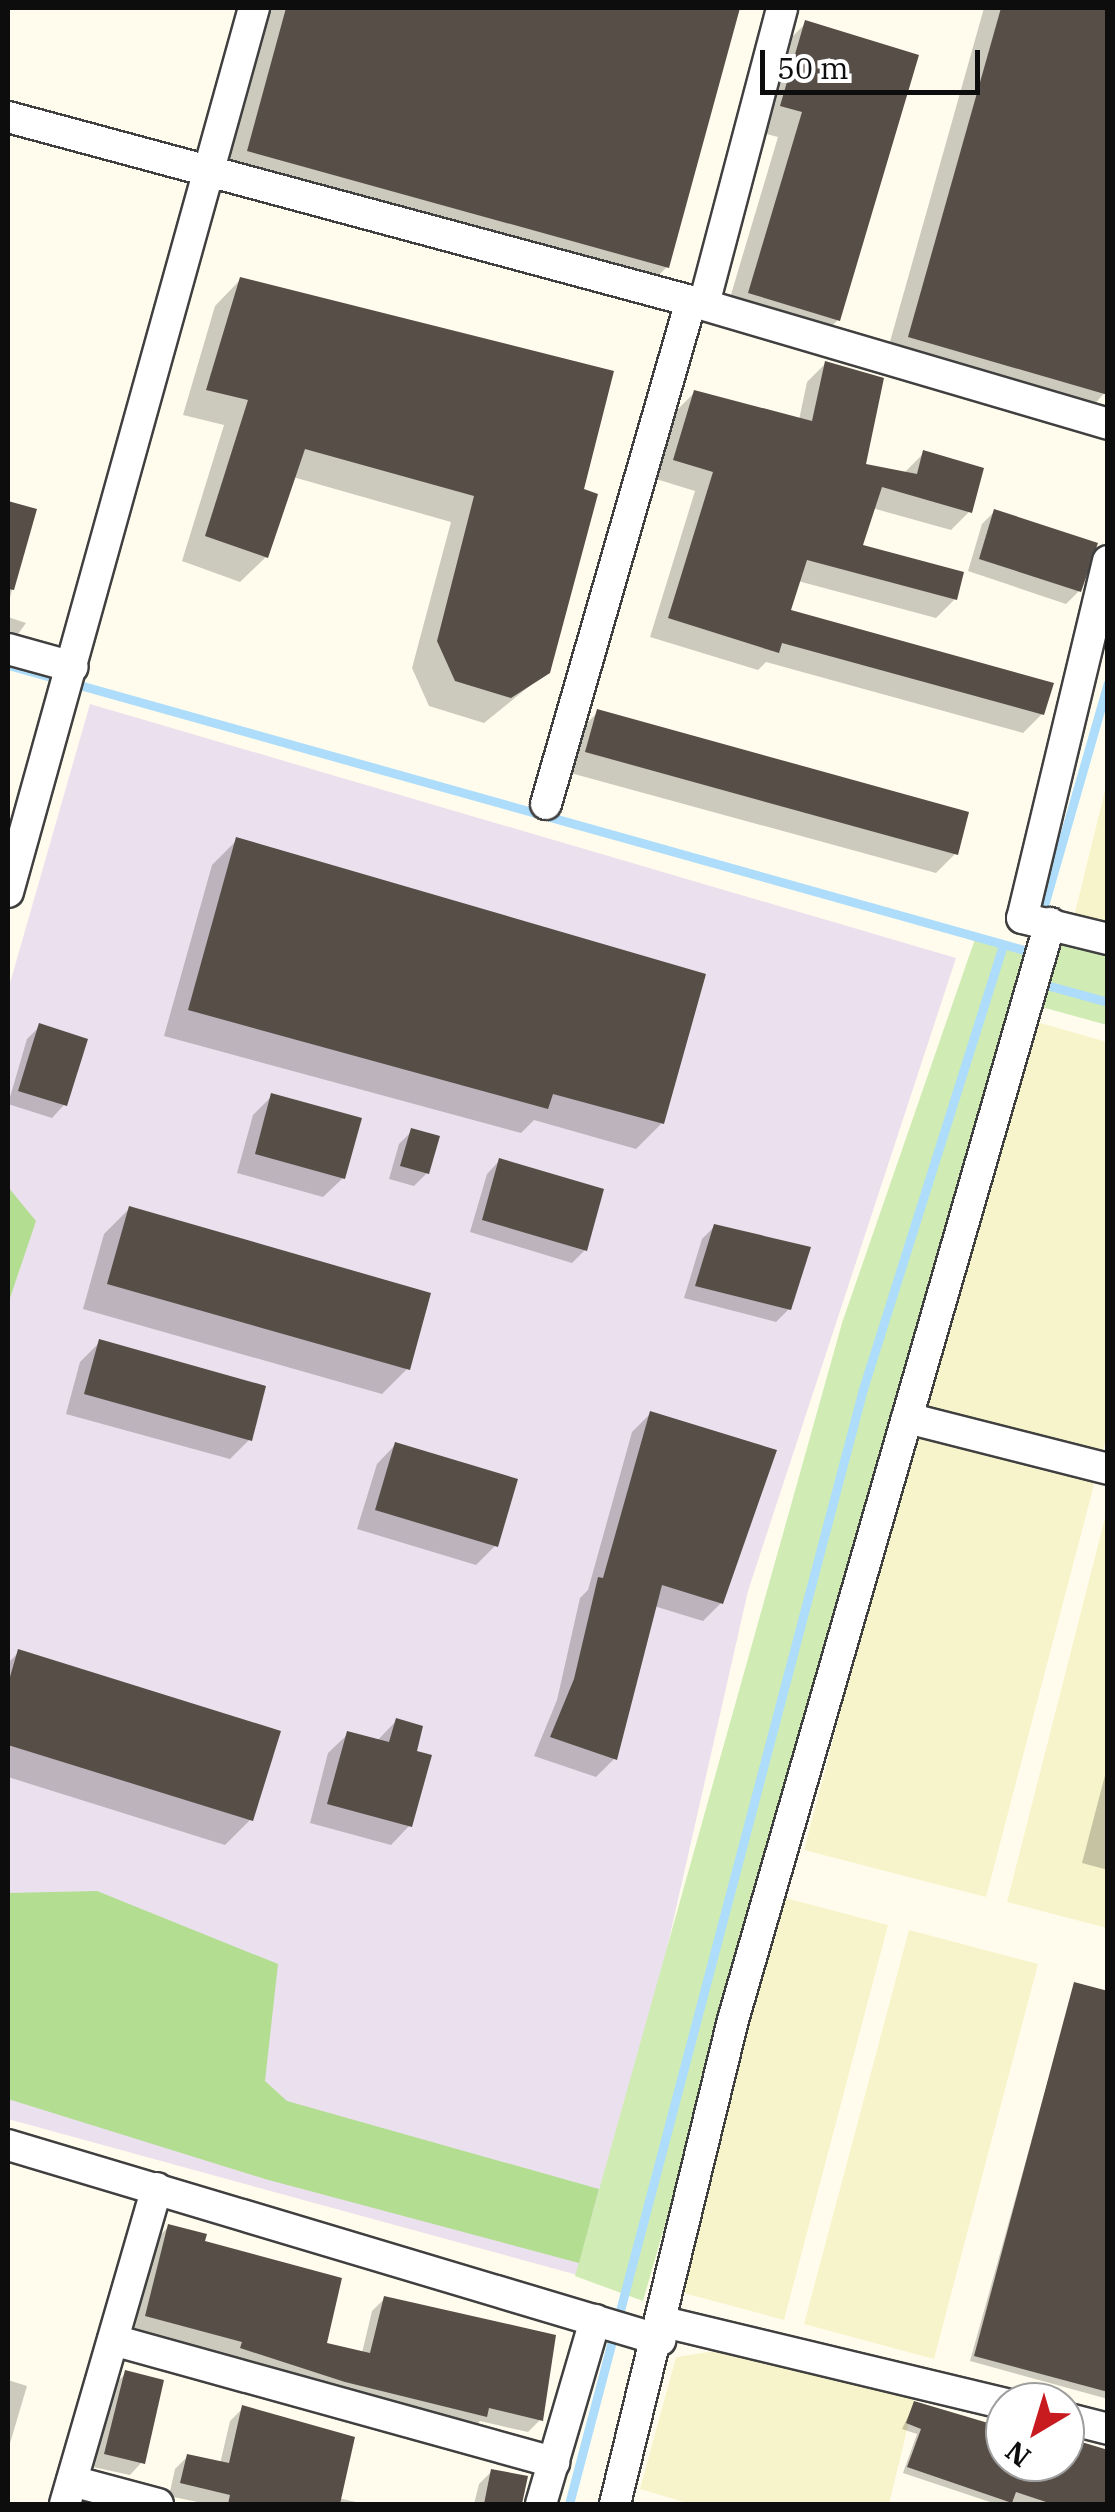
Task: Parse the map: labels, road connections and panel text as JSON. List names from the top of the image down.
{
  "scale_bar": "50 m",
  "north": "bottom left"
}
